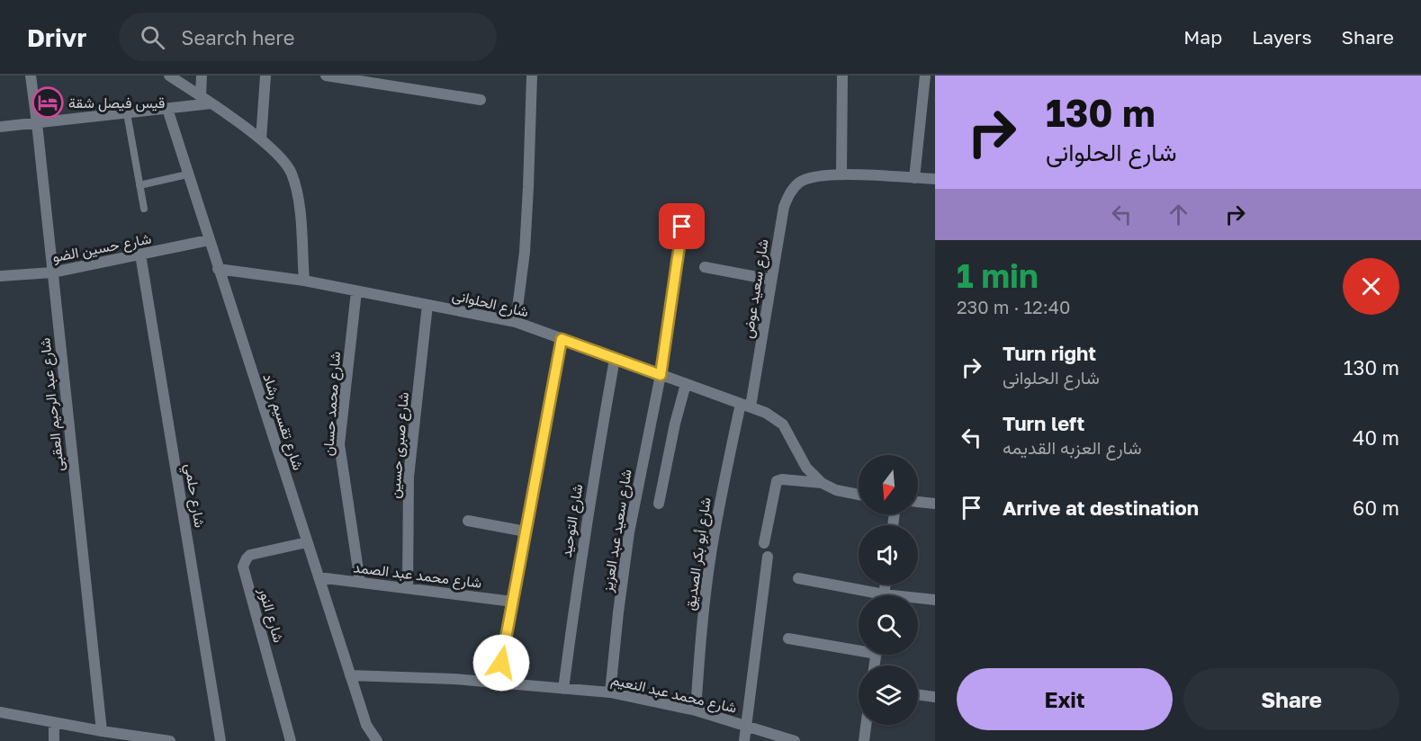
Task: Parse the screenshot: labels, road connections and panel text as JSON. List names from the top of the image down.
{
  "streets": {
    "street": [
      "شارع حسين الضو",
      "شارع سعيد عوض",
      "شارع الحلوانى",
      "شارع محمد حسان",
      "شارع عبد الرحيم العقبى",
      "شارع تقسيم رشاد",
      "شارع صبرى حسين",
      "شارع حلمي",
      "شارع التوحيد",
      "شارع سعيد عبد العزيز",
      "شارع أبو بكر الصديق",
      "شارع محمد عبد الصمد",
      "شارع النور",
      "شارع محمد عبد النعيم"
    ]
  },
  "crossings": [
    ["شارع حسين الضو", "شارع عبد الرحيم العقبى"],
    ["شارع حسين الضو", "شارع تقسيم رشاد"],
    ["شارع حسين الضو", "شارع حلمي"],
    ["شارع سعيد عوض", "شارع الحلوانى"],
    ["شارع سعيد عوض", "شارع أبو بكر الصديق"],
    ["شارع الحلوانى", "شارع محمد حسان"],
    ["شارع الحلوانى", "شارع تقسيم رشاد"],
    ["شارع الحلوانى", "شارع صبرى حسين"],
    ["شارع الحلوانى", "شارع التوحيد"],
    ["شارع الحلوانى", "شارع سعيد عبد العزيز"],
    ["شارع الحلوانى", "شارع أبو بكر الصديق"],
    ["شارع محمد حسان", "شارع محمد عبد الصمد"],
    ["شارع تقسيم رشاد", "شارع محمد عبد الصمد"],
    ["شارع تقسيم رشاد", "شارع النور"],
    ["شارع تقسيم رشاد", "شارع محمد عبد النعيم"],
    ["شارع صبرى حسين", "شارع محمد عبد الصمد"],
    ["شارع التوحيد", "شارع محمد عبد النعيم"],
    ["شارع سعيد عبد العزيز", "شارع محمد عبد النعيم"],
    ["شارع أبو بكر الصديق", "شارع محمد عبد النعيم"]
  ],
  "places": {
    "hotel": ["قيس فيصل شقة"]
  },
  "north": "bottom",
  "page": {
    "header": "Drivr",
    "search": "Search here",
    "nav": ["Map", "Layers", "Share"],
    "turn": ["130 m", "شارع الحلوانى"],
    "heading": ["1 min", "230 m · 12:40"],
    "list": [
      {
        "name": "Turn right",
        "note": "شارع الحلوانى",
        "value": "130 m"
      },
      {
        "name": "Turn left",
        "note": "شارع العزبه القديمه",
        "value": "40 m"
      },
      {
        "name": "Arrive at destination",
        "value": "60 m"
      }
    ],
    "buttons": ["Exit", "Share"]
  }
}
